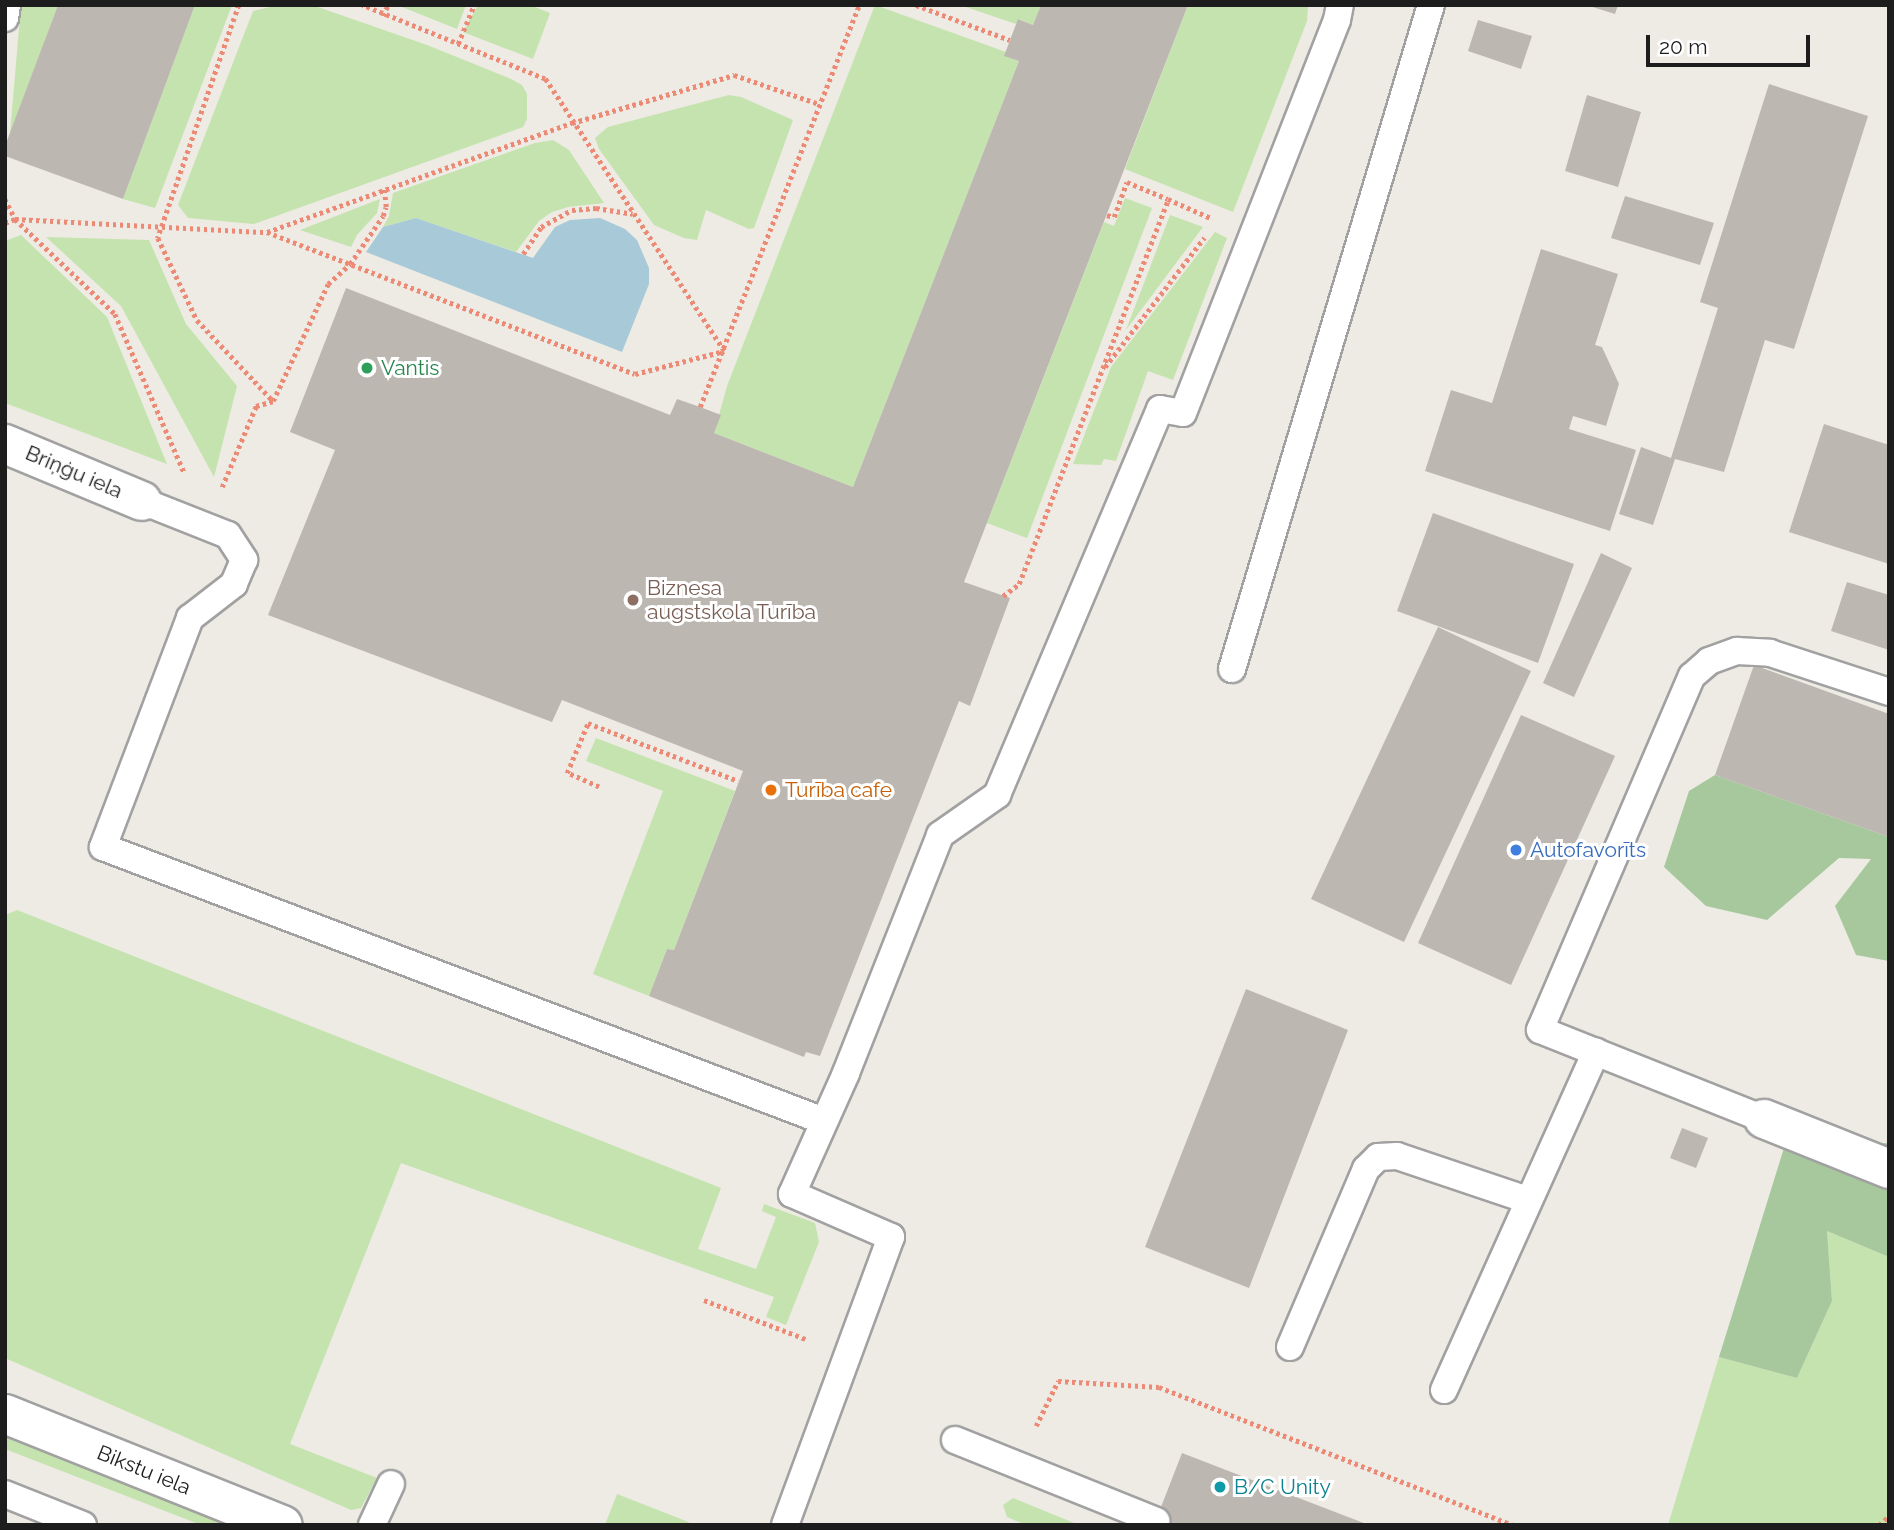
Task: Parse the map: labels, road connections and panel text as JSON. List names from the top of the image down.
{
  "streets": {
    "street": ["Briņģu iela", "Bikstu iela"]
  },
  "places": [
    "Vantis",
    "Biznesa augstskola Turība",
    "Turība cafe",
    "Autofavorīts",
    "B/C Unity"
  ],
  "scale_bar": "20 m"
}
